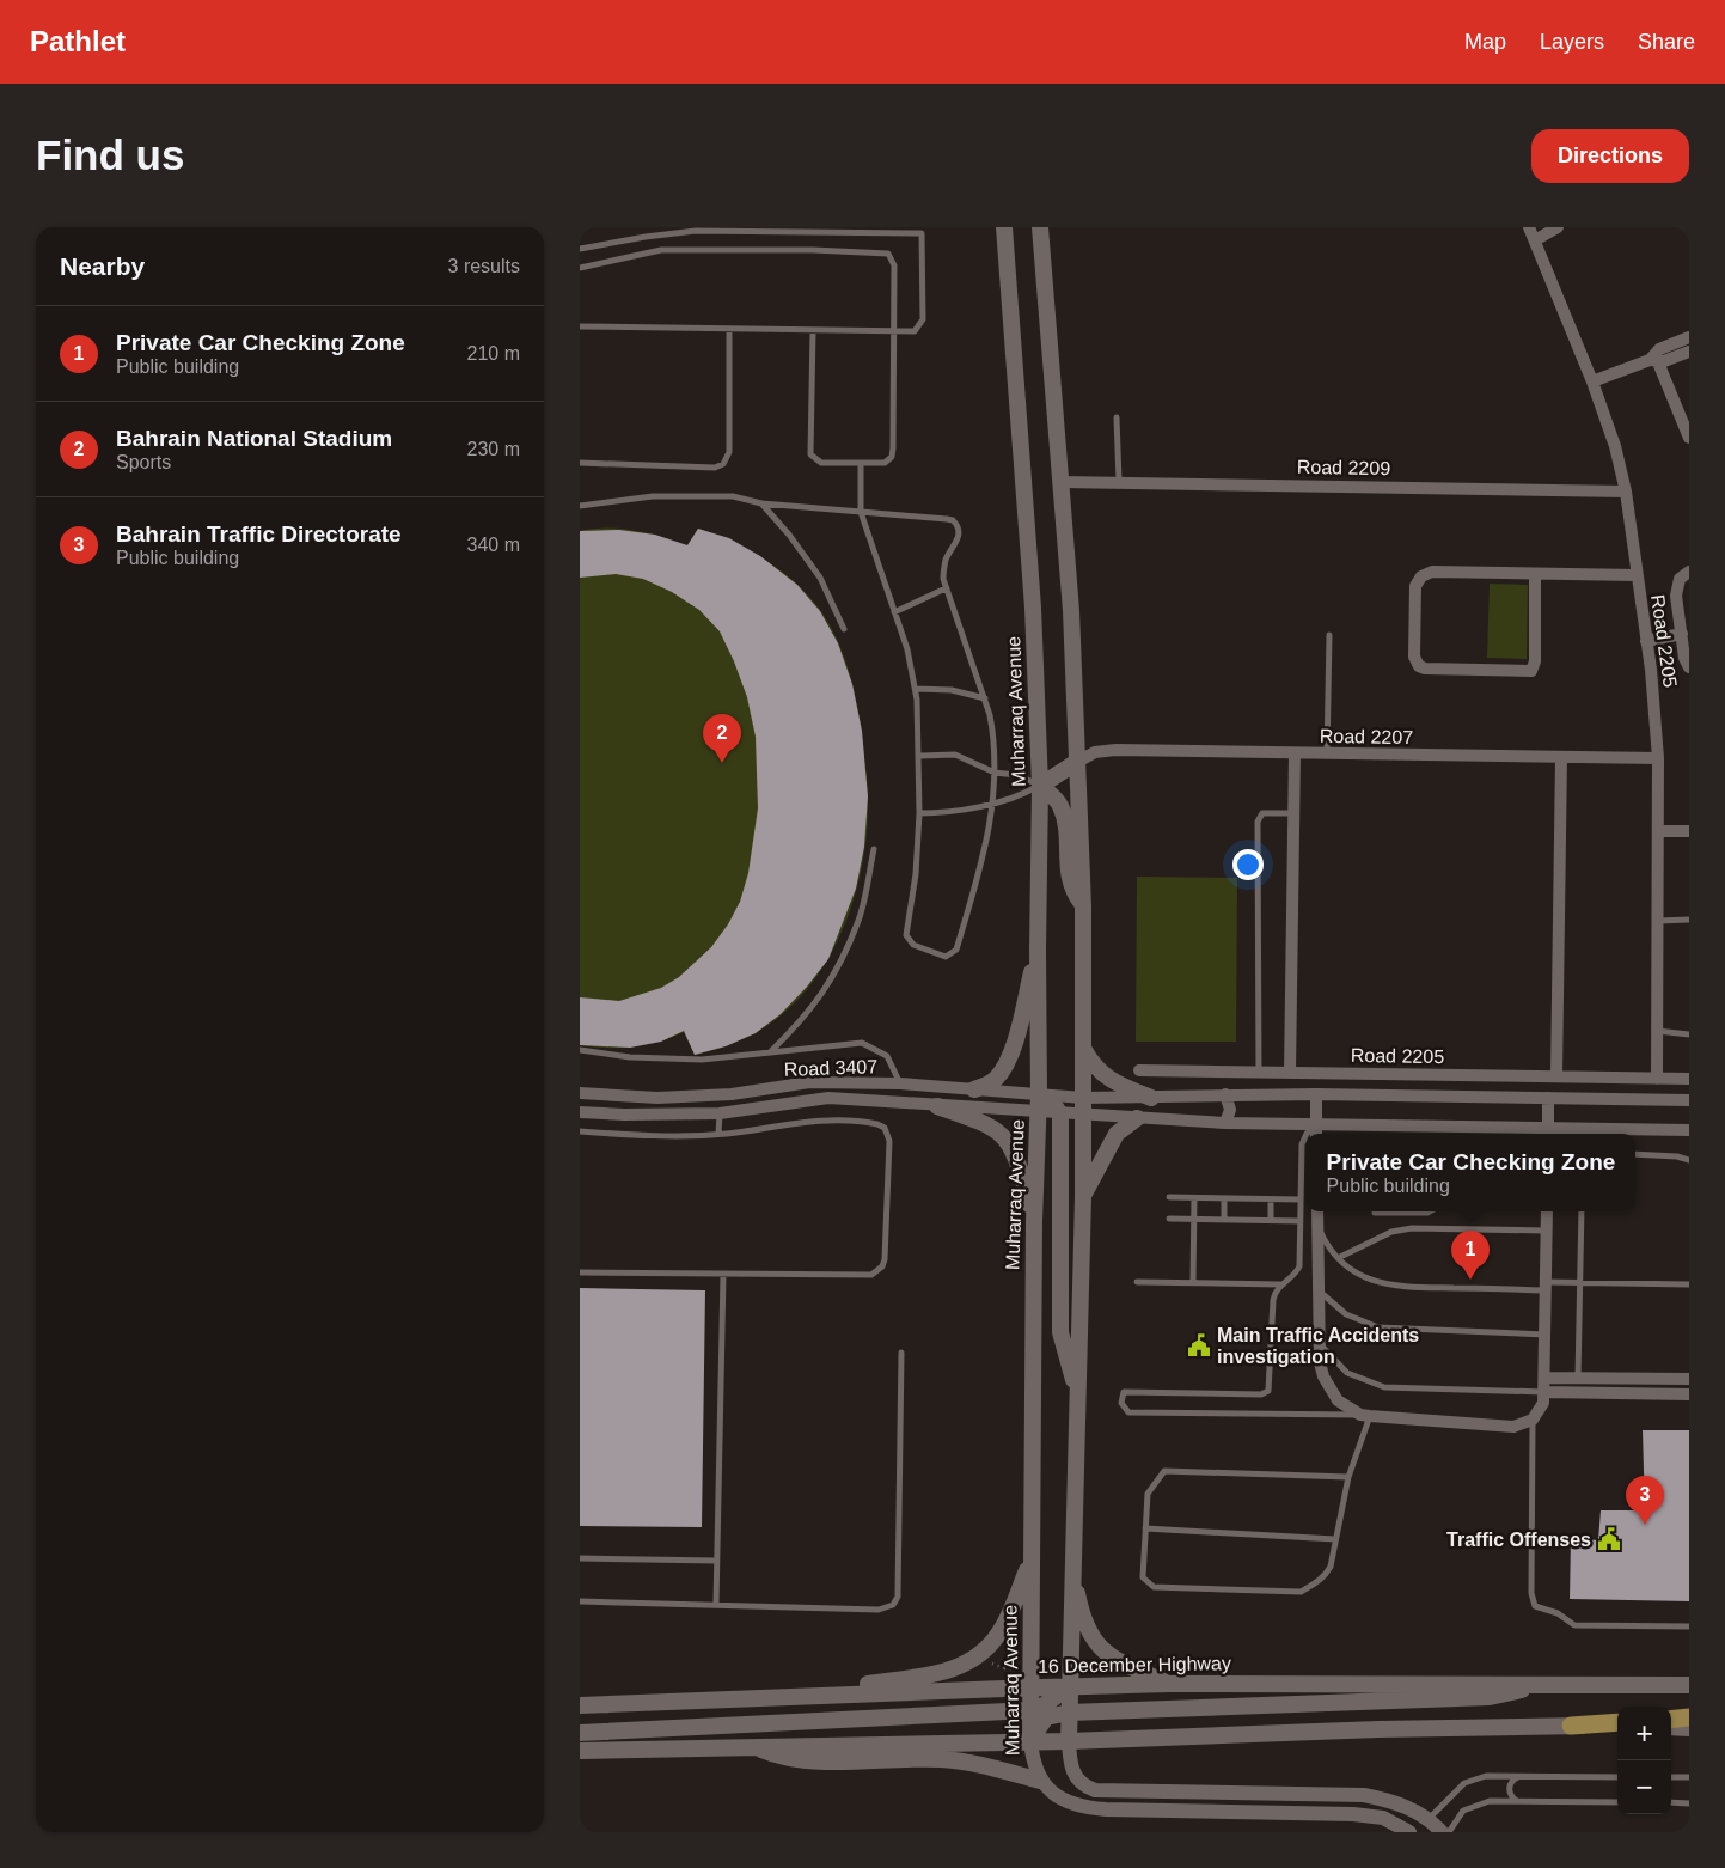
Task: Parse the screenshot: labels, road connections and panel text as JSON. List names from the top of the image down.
{
  "streets": {
    "main road": ["Muharraq Avenue", "16 December Highway"],
    "street": [
      "Road 2209",
      "Road 2205",
      "Road 2207",
      "Road 3407"
    ]
  },
  "crossings": [
    ["Road 2209", "Road 2205"],
    ["Road 2205", "Road 2207"],
    ["Muharraq Avenue", "Road 3407"],
    ["Muharraq Avenue", "16 December Highway"]
  ],
  "places": {
    "public building": ["Main Traffic Accidents investigation", "Traffic Offenses"]
  },
  "page": {
    "header": "Pathlet",
    "nav": ["Map", "Layers", "Share"],
    "buttons": "Directions",
    "title": "Find us",
    "heading": ["Nearby", "3 results"],
    "list": [
      {
        "mark": "1",
        "name": "Private Car Checking Zone",
        "note": "Public building",
        "value": "210 m"
      },
      {
        "mark": "2",
        "name": "Bahrain National Stadium",
        "note": "Sports",
        "value": "230 m"
      },
      {
        "mark": "3",
        "name": "Bahrain Traffic Directorate",
        "note": "Public building",
        "value": "340 m"
      }
    ],
    "pins": ["2", "1", "3"],
    "popup": ["Private Car Checking Zone", "Public building"],
    "map_buttons": ["+", "−"]
  }
}
